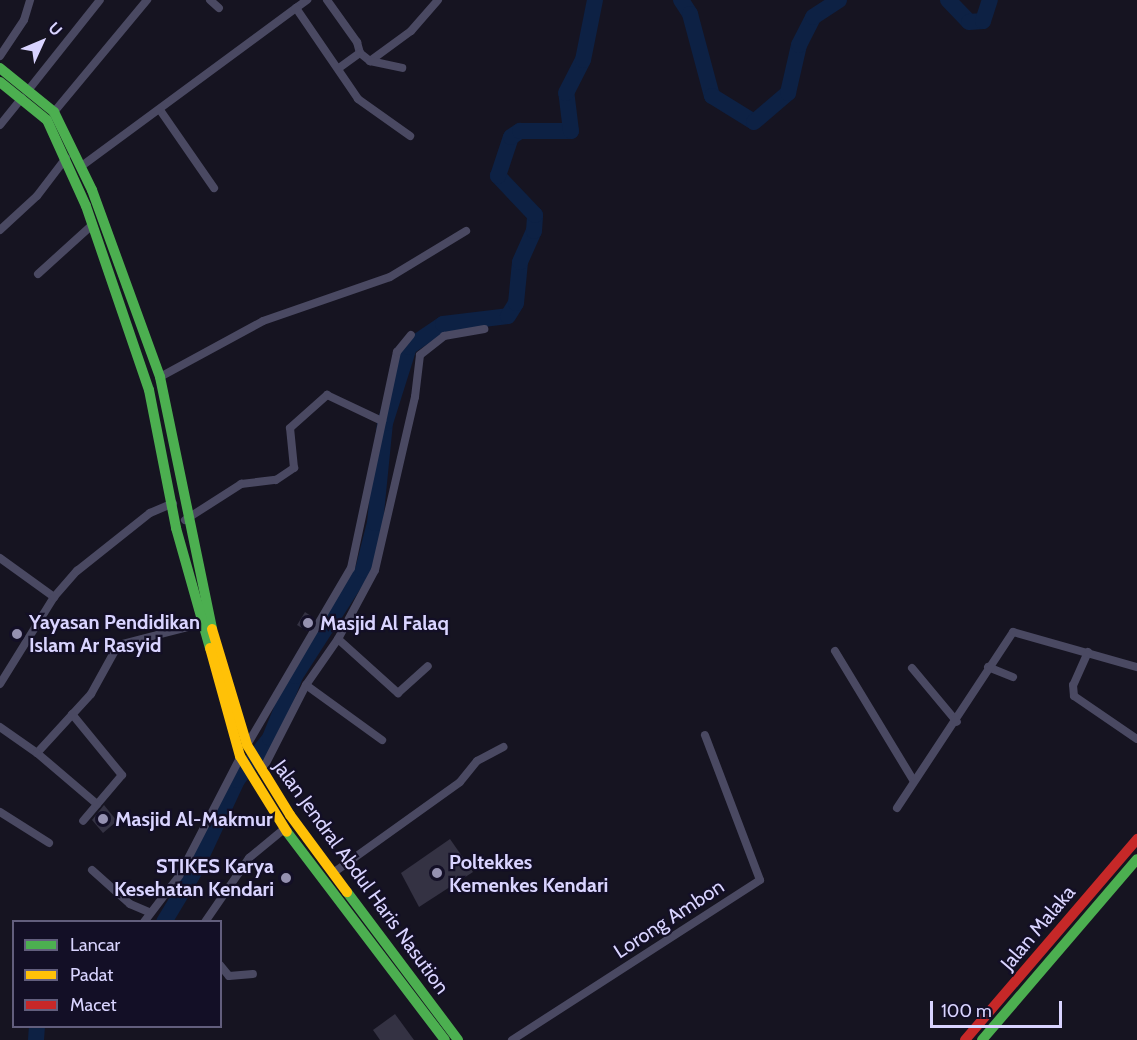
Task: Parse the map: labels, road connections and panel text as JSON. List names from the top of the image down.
{
  "streets": {
    "main road": ["Jalan Jendral Abdul Haris Nasution", "Jalan Malaka"],
    "street": ["Lorong Ambon"]
  },
  "places": [
    "Masjid Al Falaq",
    "Yayasan Pendidikan Islam Ar Rasyid",
    "Masjid Al-Makmur",
    "Poltekkes Kemenkes Kendari",
    "STIKES Karya Kesehatan Kendari"
  ],
  "legend": ["Lancar", "Padat", "Macet"],
  "scale_bar": "100 m",
  "north": "top right"
}
